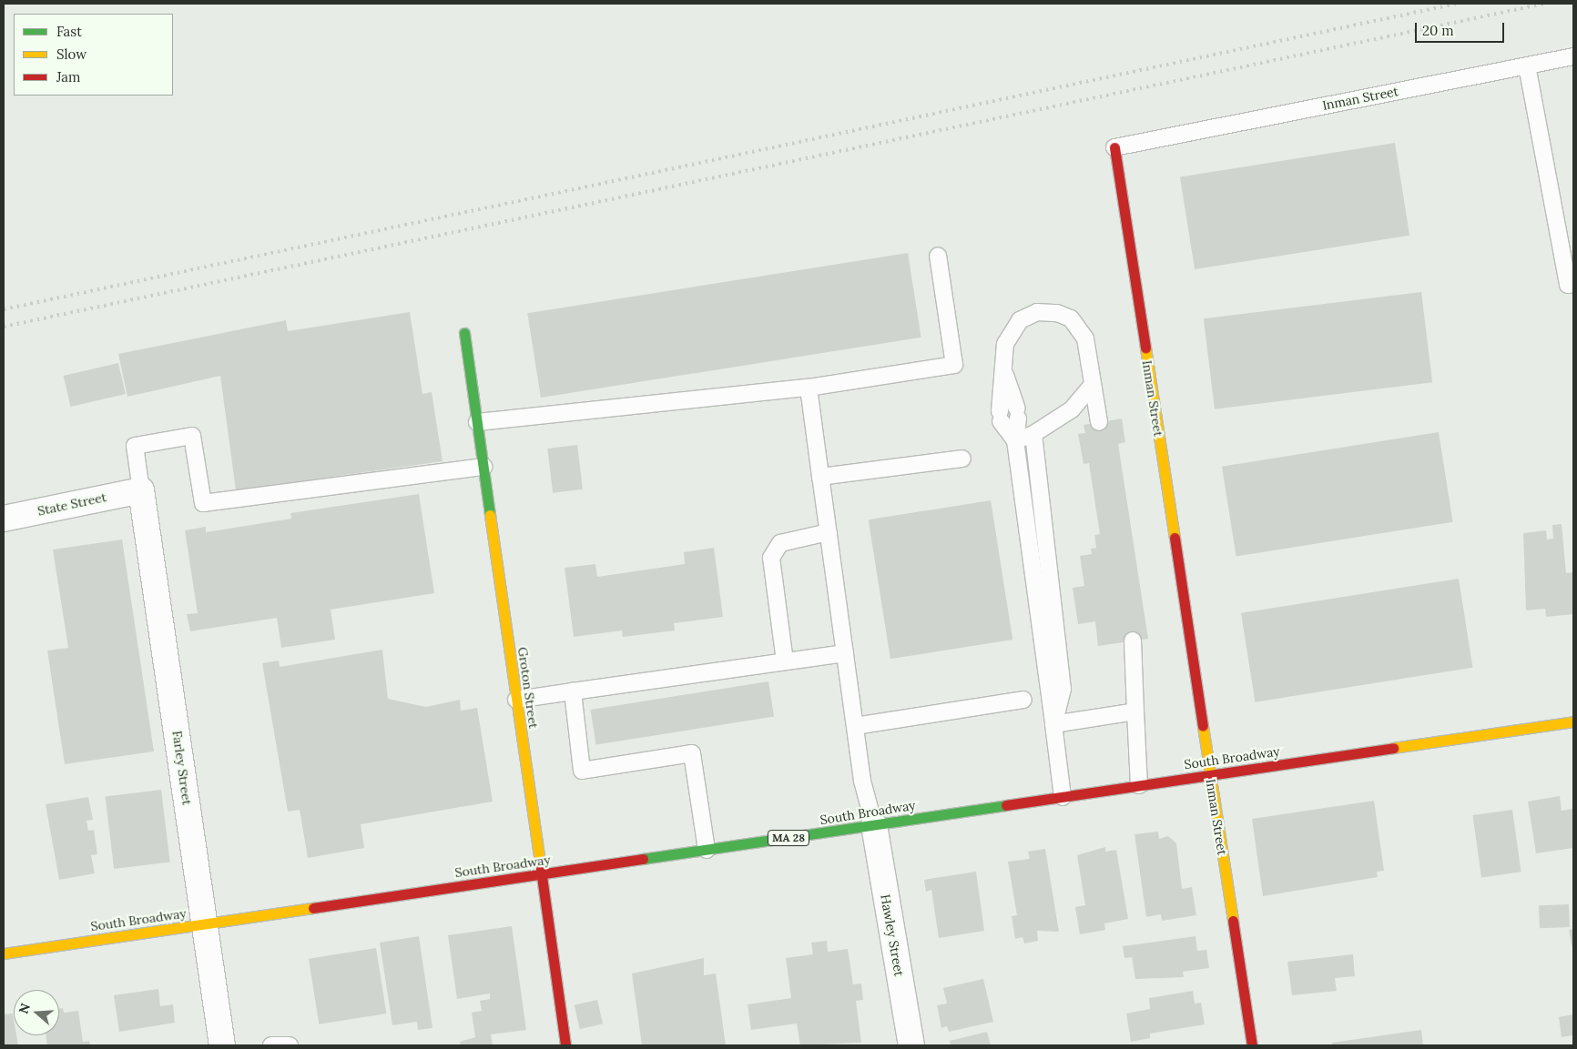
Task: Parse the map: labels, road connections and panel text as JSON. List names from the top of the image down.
{
  "streets": {
    "street": [
      "Inman Street",
      "State Street",
      "Groton Street",
      "South Broadway",
      "Farley Street",
      "MA 28",
      "Hawley Street"
    ]
  },
  "crossings": [
    ["Inman Street", "South Broadway"],
    ["State Street", "Farley Street"],
    ["Groton Street", "South Broadway"],
    ["South Broadway", "Farley Street"],
    ["South Broadway", "Hawley Street"]
  ],
  "legend": ["Fast", "Slow", "Jam"],
  "scale_bar": "20 m",
  "north": "left"
}
